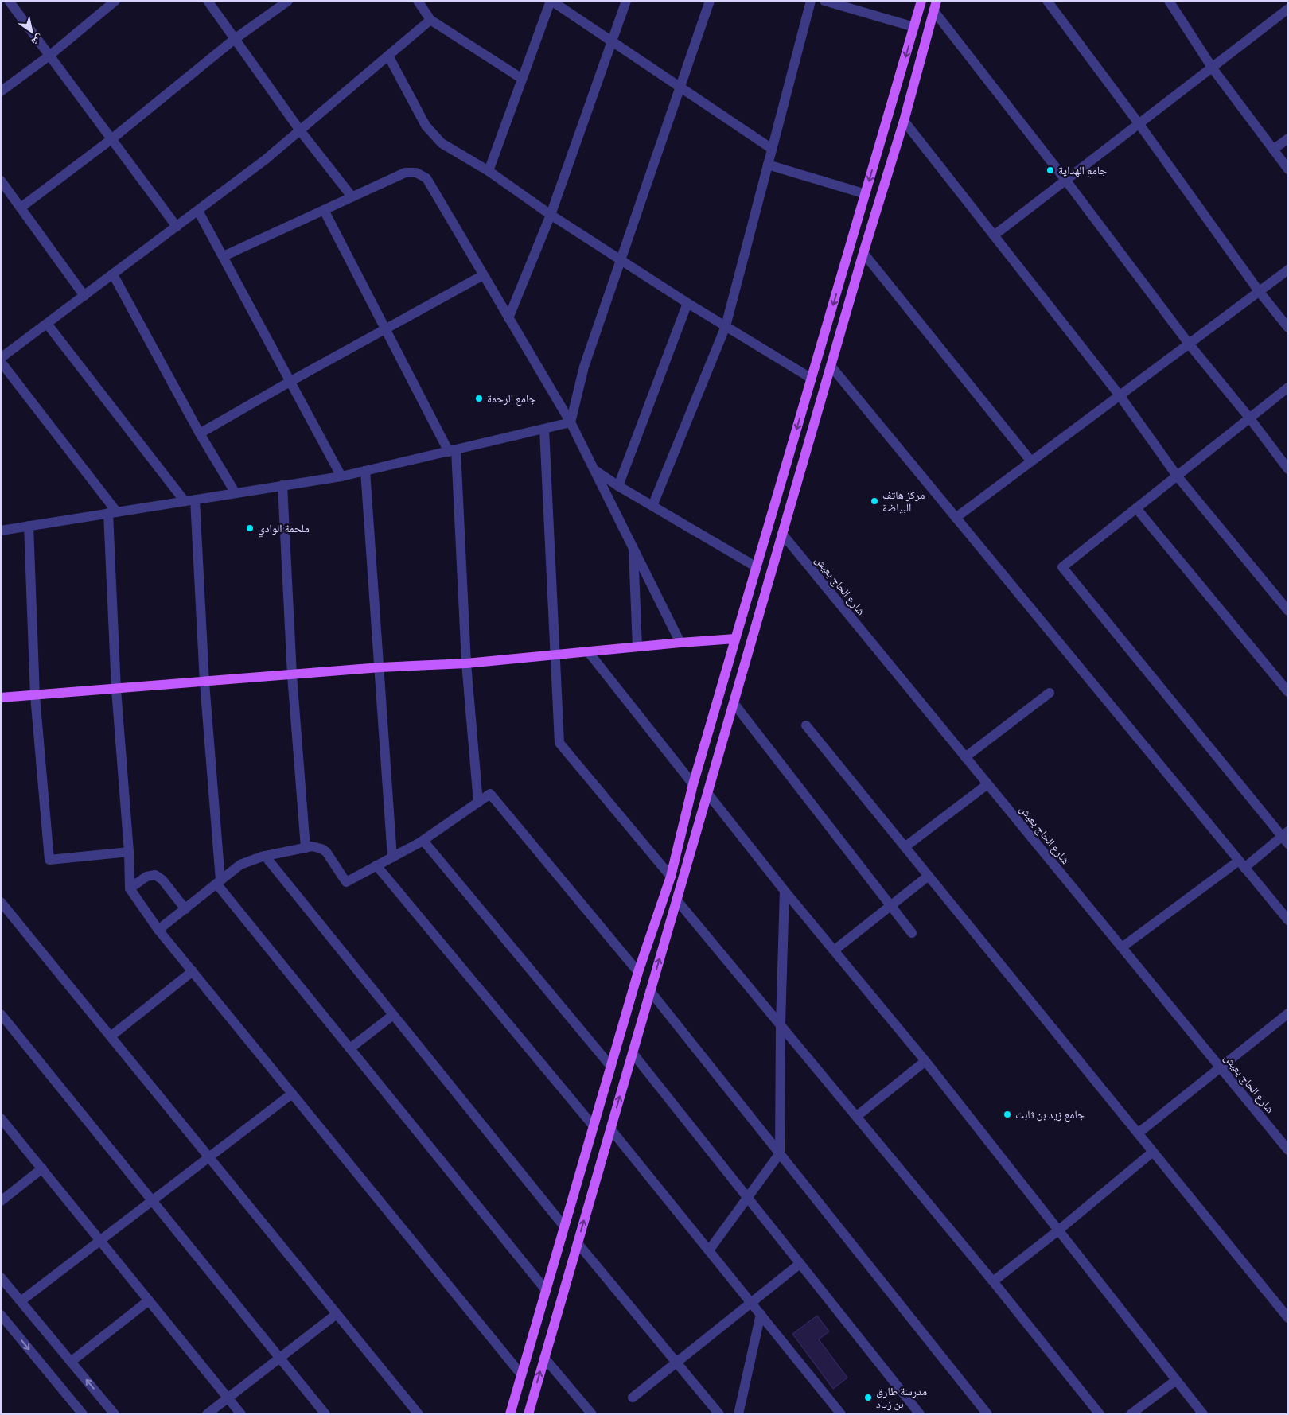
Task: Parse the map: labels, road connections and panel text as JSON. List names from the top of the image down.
{
  "streets": {
    "street": ["شارع الحاج يعيش"]
  },
  "places": [
    "جامع الهداية",
    "جامع الرحمة",
    "مركز هاتف البياضة",
    "ملحمة الوادي",
    "جامع زيد بن ثابت",
    "مدرسة طارق بن زياد"
  ],
  "north": "bottom right"
}
